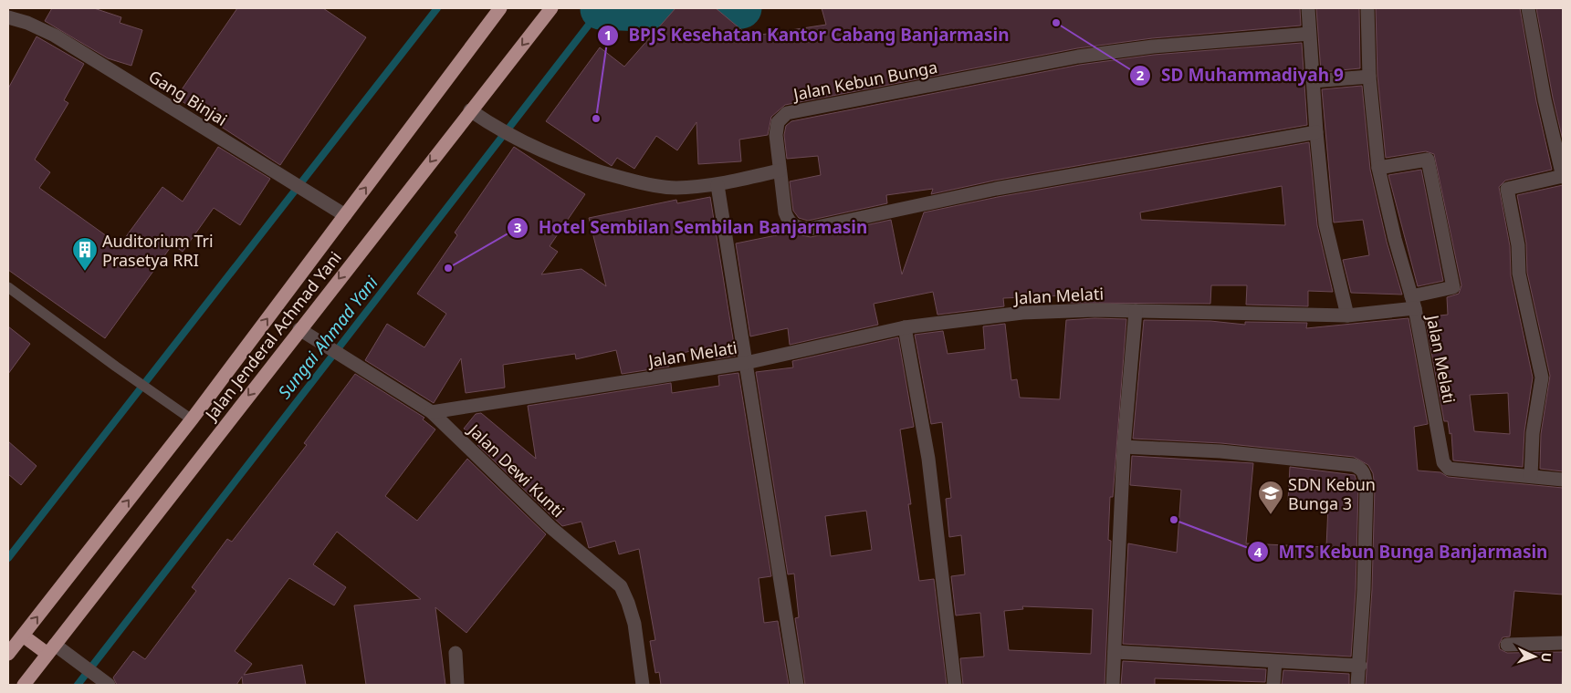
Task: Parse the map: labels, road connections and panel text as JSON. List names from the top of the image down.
{
  "streets": {
    "highway": ["Jalan Jenderal Achmad Yani"],
    "street": [
      "Jalan Kebun Bunga",
      "Gang Binjai",
      "Jalan Melati",
      "Jalan Dewi Kunti"
    ]
  },
  "crossings": [
    ["Gang Binjai", "Jalan Jenderal Achmad Yani"],
    ["Jalan Melati", "Jalan Dewi Kunti"],
    ["Jalan Jenderal Achmad Yani", "Jalan Dewi Kunti"]
  ],
  "water": ["Sungai Ahmad Yani"],
  "places": {
    "other": [
      "SD Muhammadiyah 9",
      "BPJS Kesehatan Kantor Cabang Banjarmasin",
      "Hotel Sembilan Sembilan Banjarmasin",
      "MTS Kebun Bunga Banjarmasin"
    ],
    "building": ["Auditorium Tri Prasetya RRI"],
    "school or university": ["SDN Kebun Bunga 3"]
  },
  "north": "right"
}
